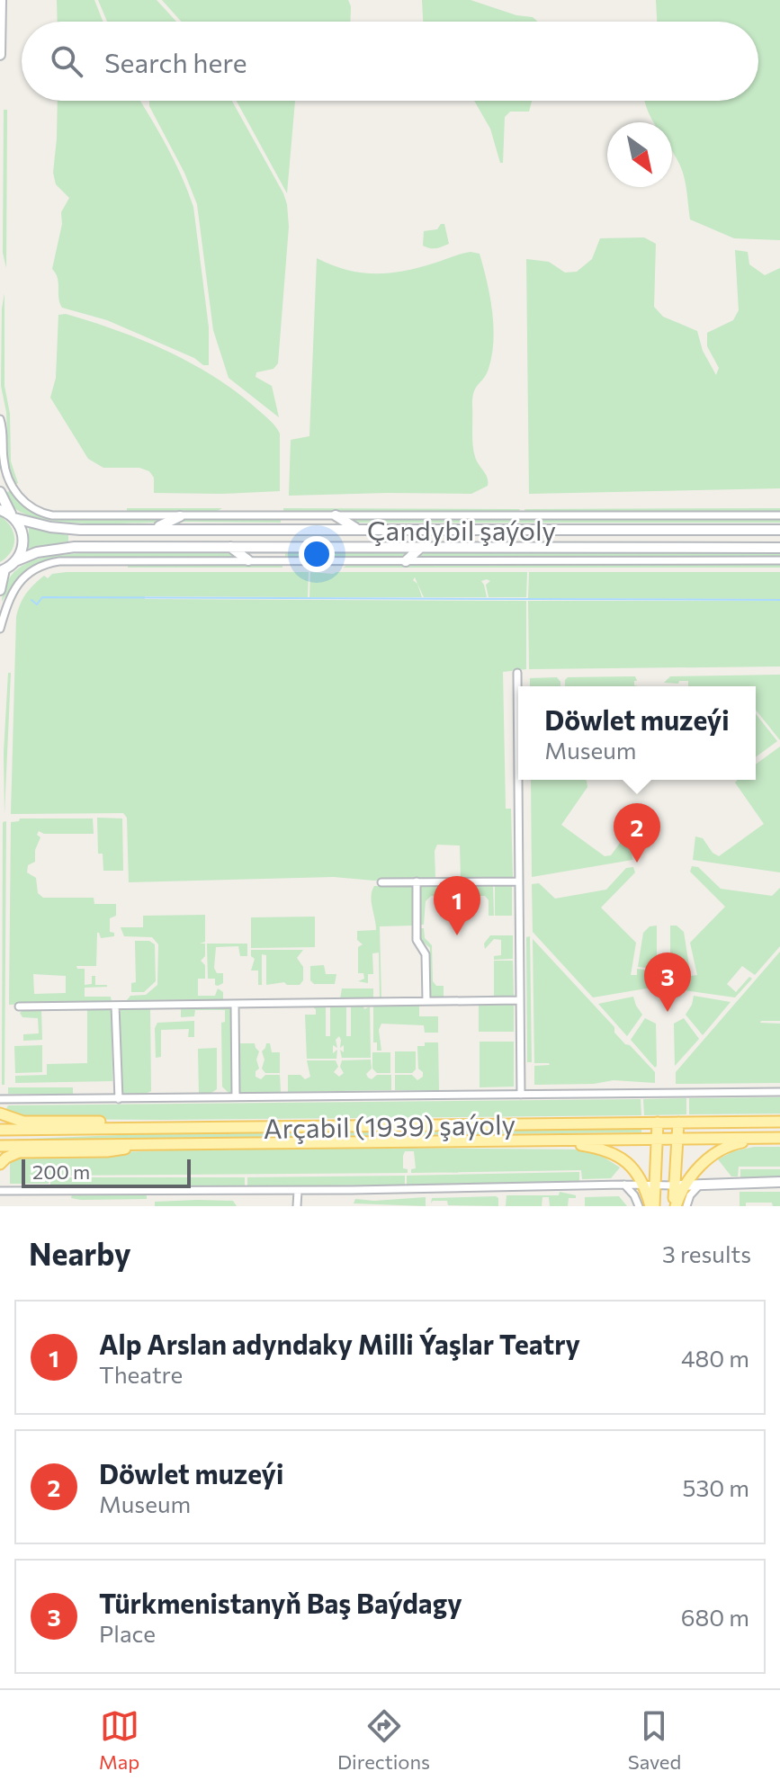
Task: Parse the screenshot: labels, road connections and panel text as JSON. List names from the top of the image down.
{
  "streets": {
    "main road": ["Çandybil şaýoly", "Arçabil (1939) şaýoly"]
  },
  "scale_bar": "200 m",
  "north": "bottom right",
  "page": {
    "search": "Search here",
    "popup": ["Döwlet muzeýi", "Museum"],
    "pins": ["2", "1", "3"],
    "scale": "200 m",
    "heading": ["Nearby", "3 results"],
    "list": [
      {
        "mark": "1",
        "name": "Alp Arslan adyndaky Milli Ýaşlar Teatry",
        "note": "Theatre",
        "value": "480 m"
      },
      {
        "mark": "2",
        "name": "Döwlet muzeýi",
        "note": "Museum",
        "value": "530 m"
      },
      {
        "mark": "3",
        "name": "Türkmenistanyň Baş Baýdagy",
        "note": "Place",
        "value": "680 m"
      }
    ],
    "nav": ["Map", "Directions", "Saved"]
  }
}
